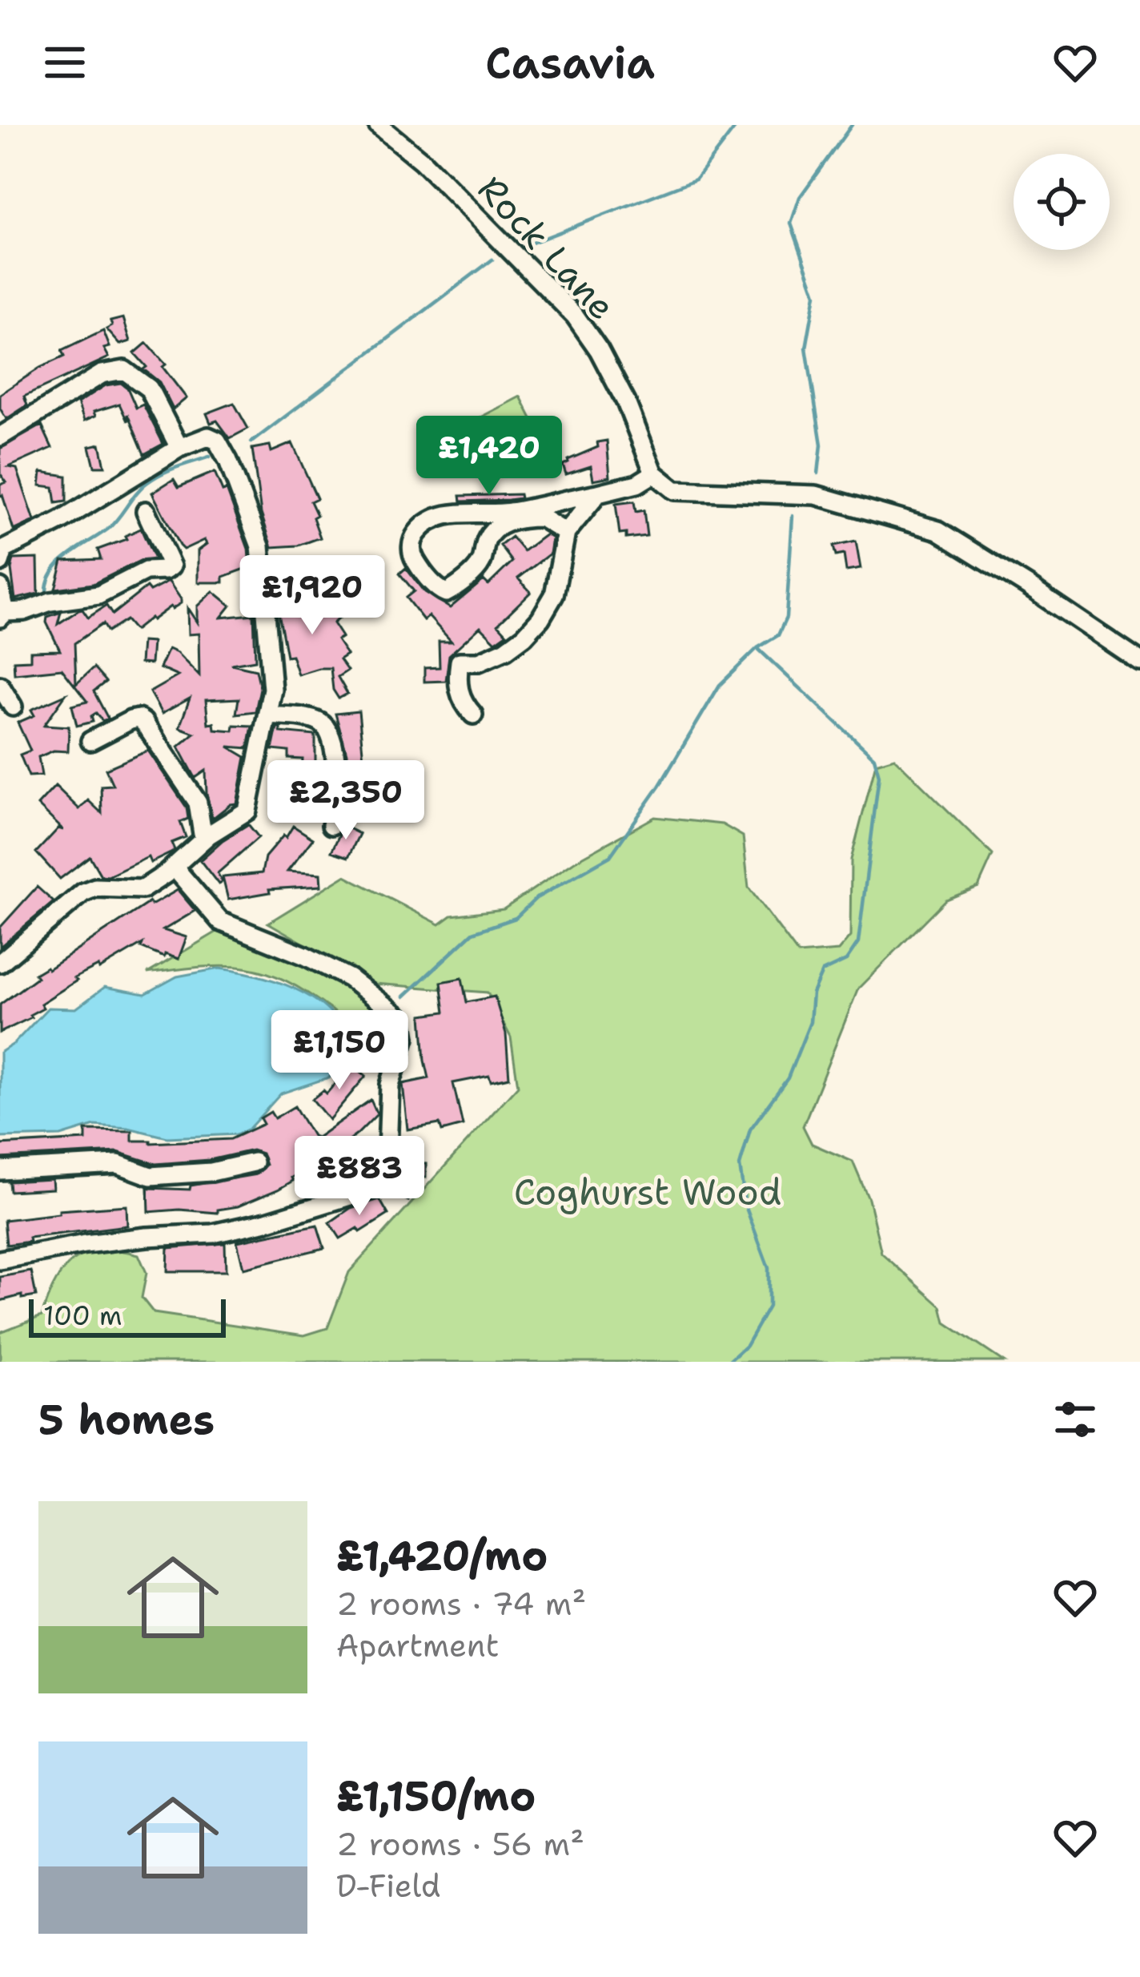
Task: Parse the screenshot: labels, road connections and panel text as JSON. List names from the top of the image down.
{
  "streets": {
    "street": ["Rock Lane"]
  },
  "parks": ["Coghurst Wood"],
  "scale_bar": "100 m",
  "page": {
    "header": "Casavia",
    "price": [
      "£1,420",
      "£1,920",
      "£2,350",
      "£1,150",
      "£883"
    ],
    "scale": "100 m",
    "heading": "5 homes",
    "list": [
      {
        "name": "£1,420/mo",
        "note": "2 rooms · 74 m² · Apartment"
      },
      {
        "name": "£1,150/mo",
        "note": "2 rooms · 56 m² · D-Field"
      }
    ]
  }
}
